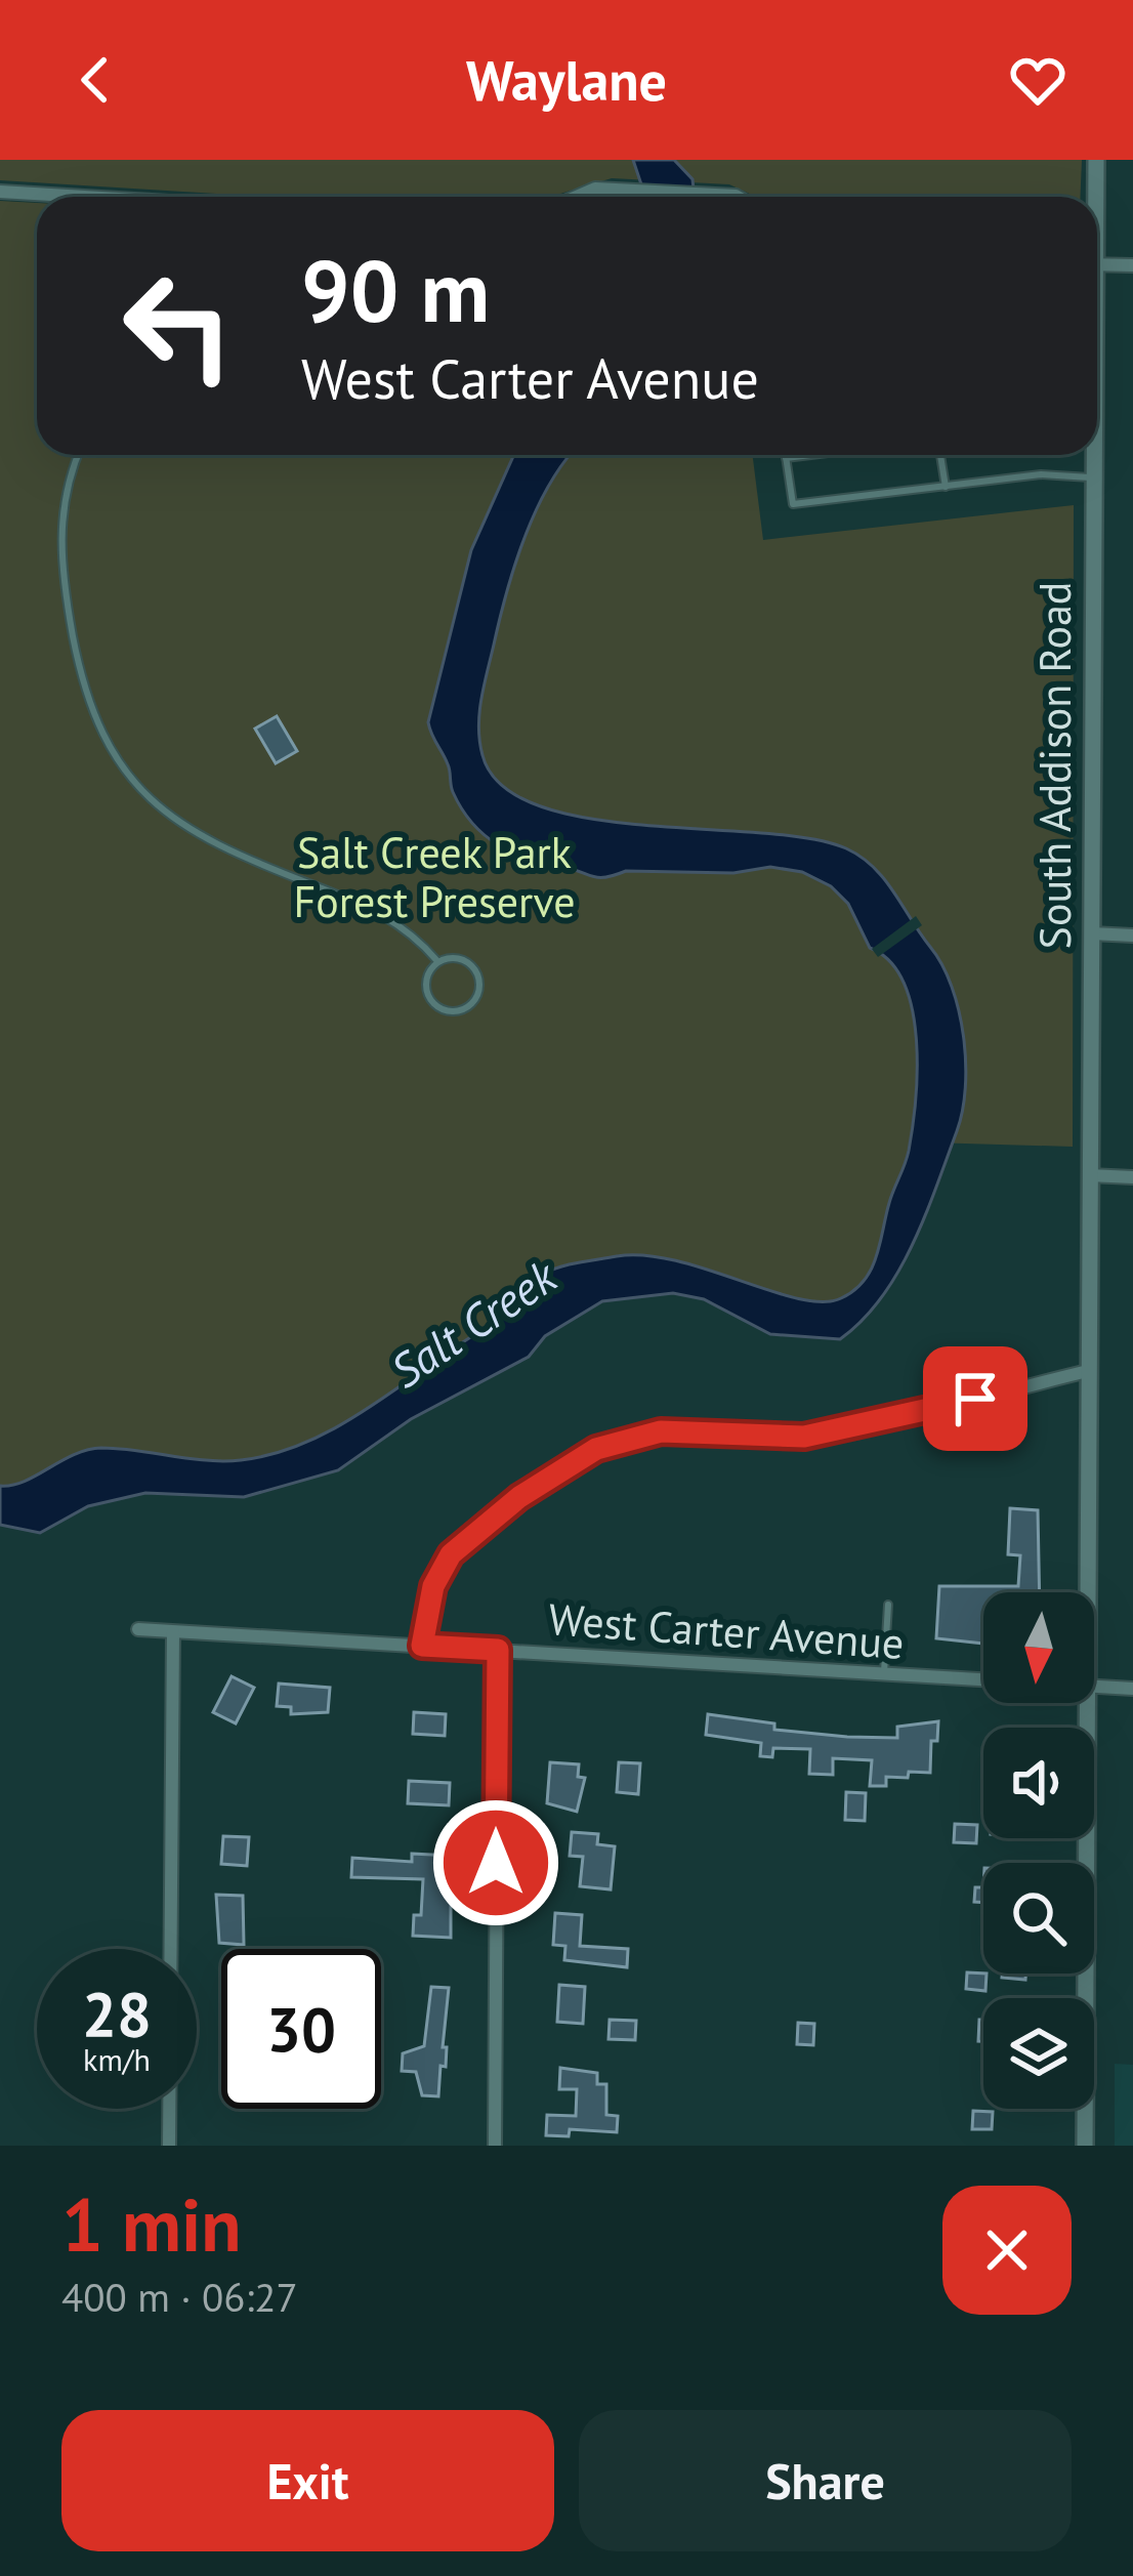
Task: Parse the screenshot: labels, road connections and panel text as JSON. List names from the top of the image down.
{
  "streets": {
    "street": ["South Addison Road", "West Carter Avenue"]
  },
  "water": ["Salt Creek"],
  "parks": ["Salt Creek Park Forest Preserve"],
  "north": "bottom",
  "page": {
    "header": "Waylane",
    "turn": ["90 m", "West Carter Avenue"],
    "speed": "28 km/h",
    "limit": "30",
    "heading": ["1 min", "400 m · 06:27"],
    "buttons": ["Exit", "Share"]
  }
}
